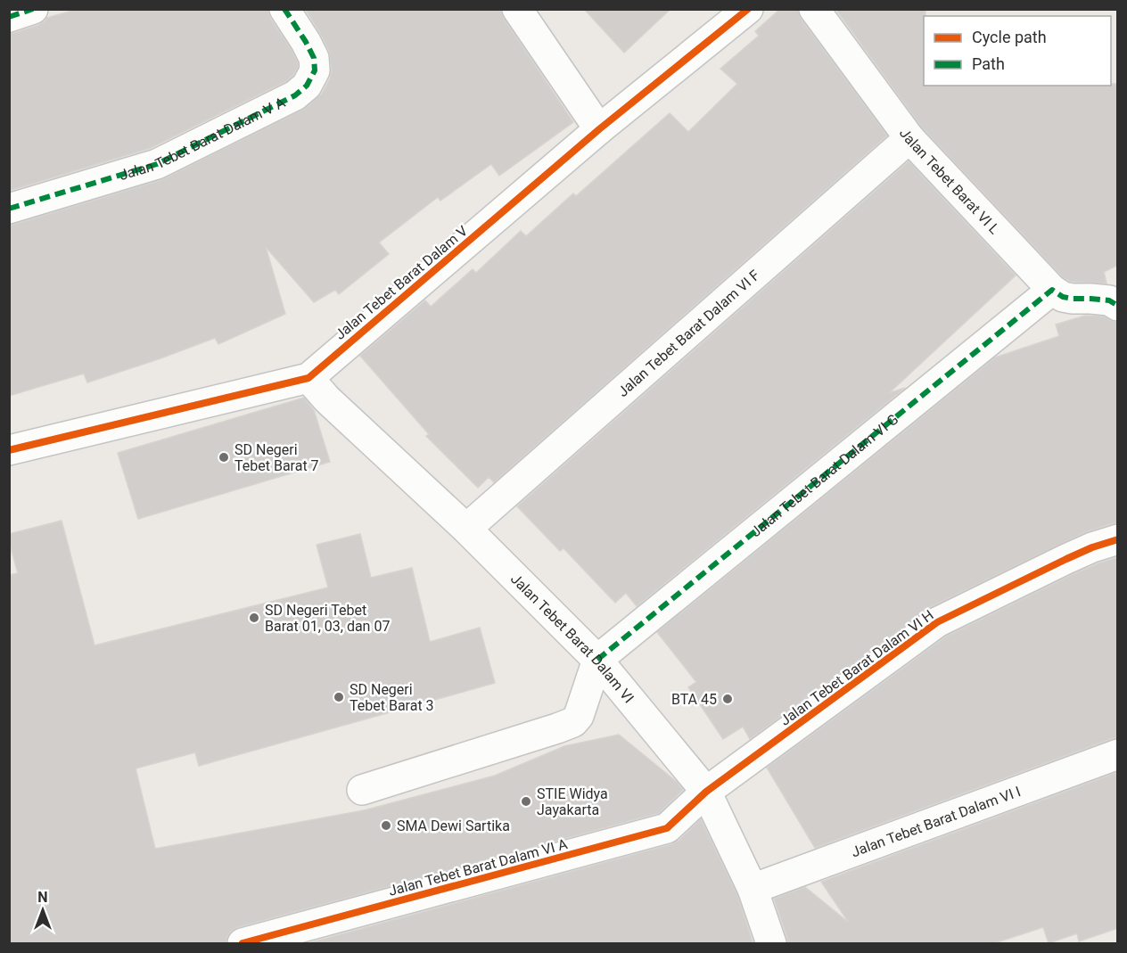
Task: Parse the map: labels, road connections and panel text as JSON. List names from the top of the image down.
{
  "streets": {
    "street": [
      "Jalan Tebet Barat Dalam V A",
      "Jalan Tebet Barat VI L",
      "Jalan Tebet Barat Dalam V",
      "Jalan Tebet Barat Dalam VI F",
      "Jalan Tebet Barat Dalam VI G",
      "Jalan Tebet Barat Dalam VI",
      "Jalan Tebet Barat Dalam VI H",
      "Jalan Tebet Barat Dalam VI I",
      "Jalan Tebet Barat Dalam VI A"
    ]
  },
  "crossings": [
    ["Jalan Tebet Barat VI L", "Jalan Tebet Barat Dalam VI F"],
    ["Jalan Tebet Barat VI L", "Jalan Tebet Barat Dalam VI G"],
    ["Jalan Tebet Barat Dalam V", "Jalan Tebet Barat Dalam VI"],
    ["Jalan Tebet Barat Dalam VI F", "Jalan Tebet Barat Dalam VI"],
    ["Jalan Tebet Barat Dalam VI G", "Jalan Tebet Barat Dalam VI"],
    ["Jalan Tebet Barat Dalam VI", "Jalan Tebet Barat Dalam VI H"],
    ["Jalan Tebet Barat Dalam VI", "Jalan Tebet Barat Dalam VI I"],
    ["Jalan Tebet Barat Dalam VI", "Jalan Tebet Barat Dalam VI A"],
    ["Jalan Tebet Barat Dalam VI H", "Jalan Tebet Barat Dalam VI A"]
  ],
  "places": [
    "SD Negeri Tebet Barat 7",
    "SD Negeri Tebet Barat 01, 03, dan 07",
    "SD Negeri Tebet Barat 3",
    "BTA 45",
    "STIE Widya Jayakarta",
    "SMA Dewi Sartika"
  ],
  "legend": ["Cycle path", "Path"],
  "north": "top"
}
